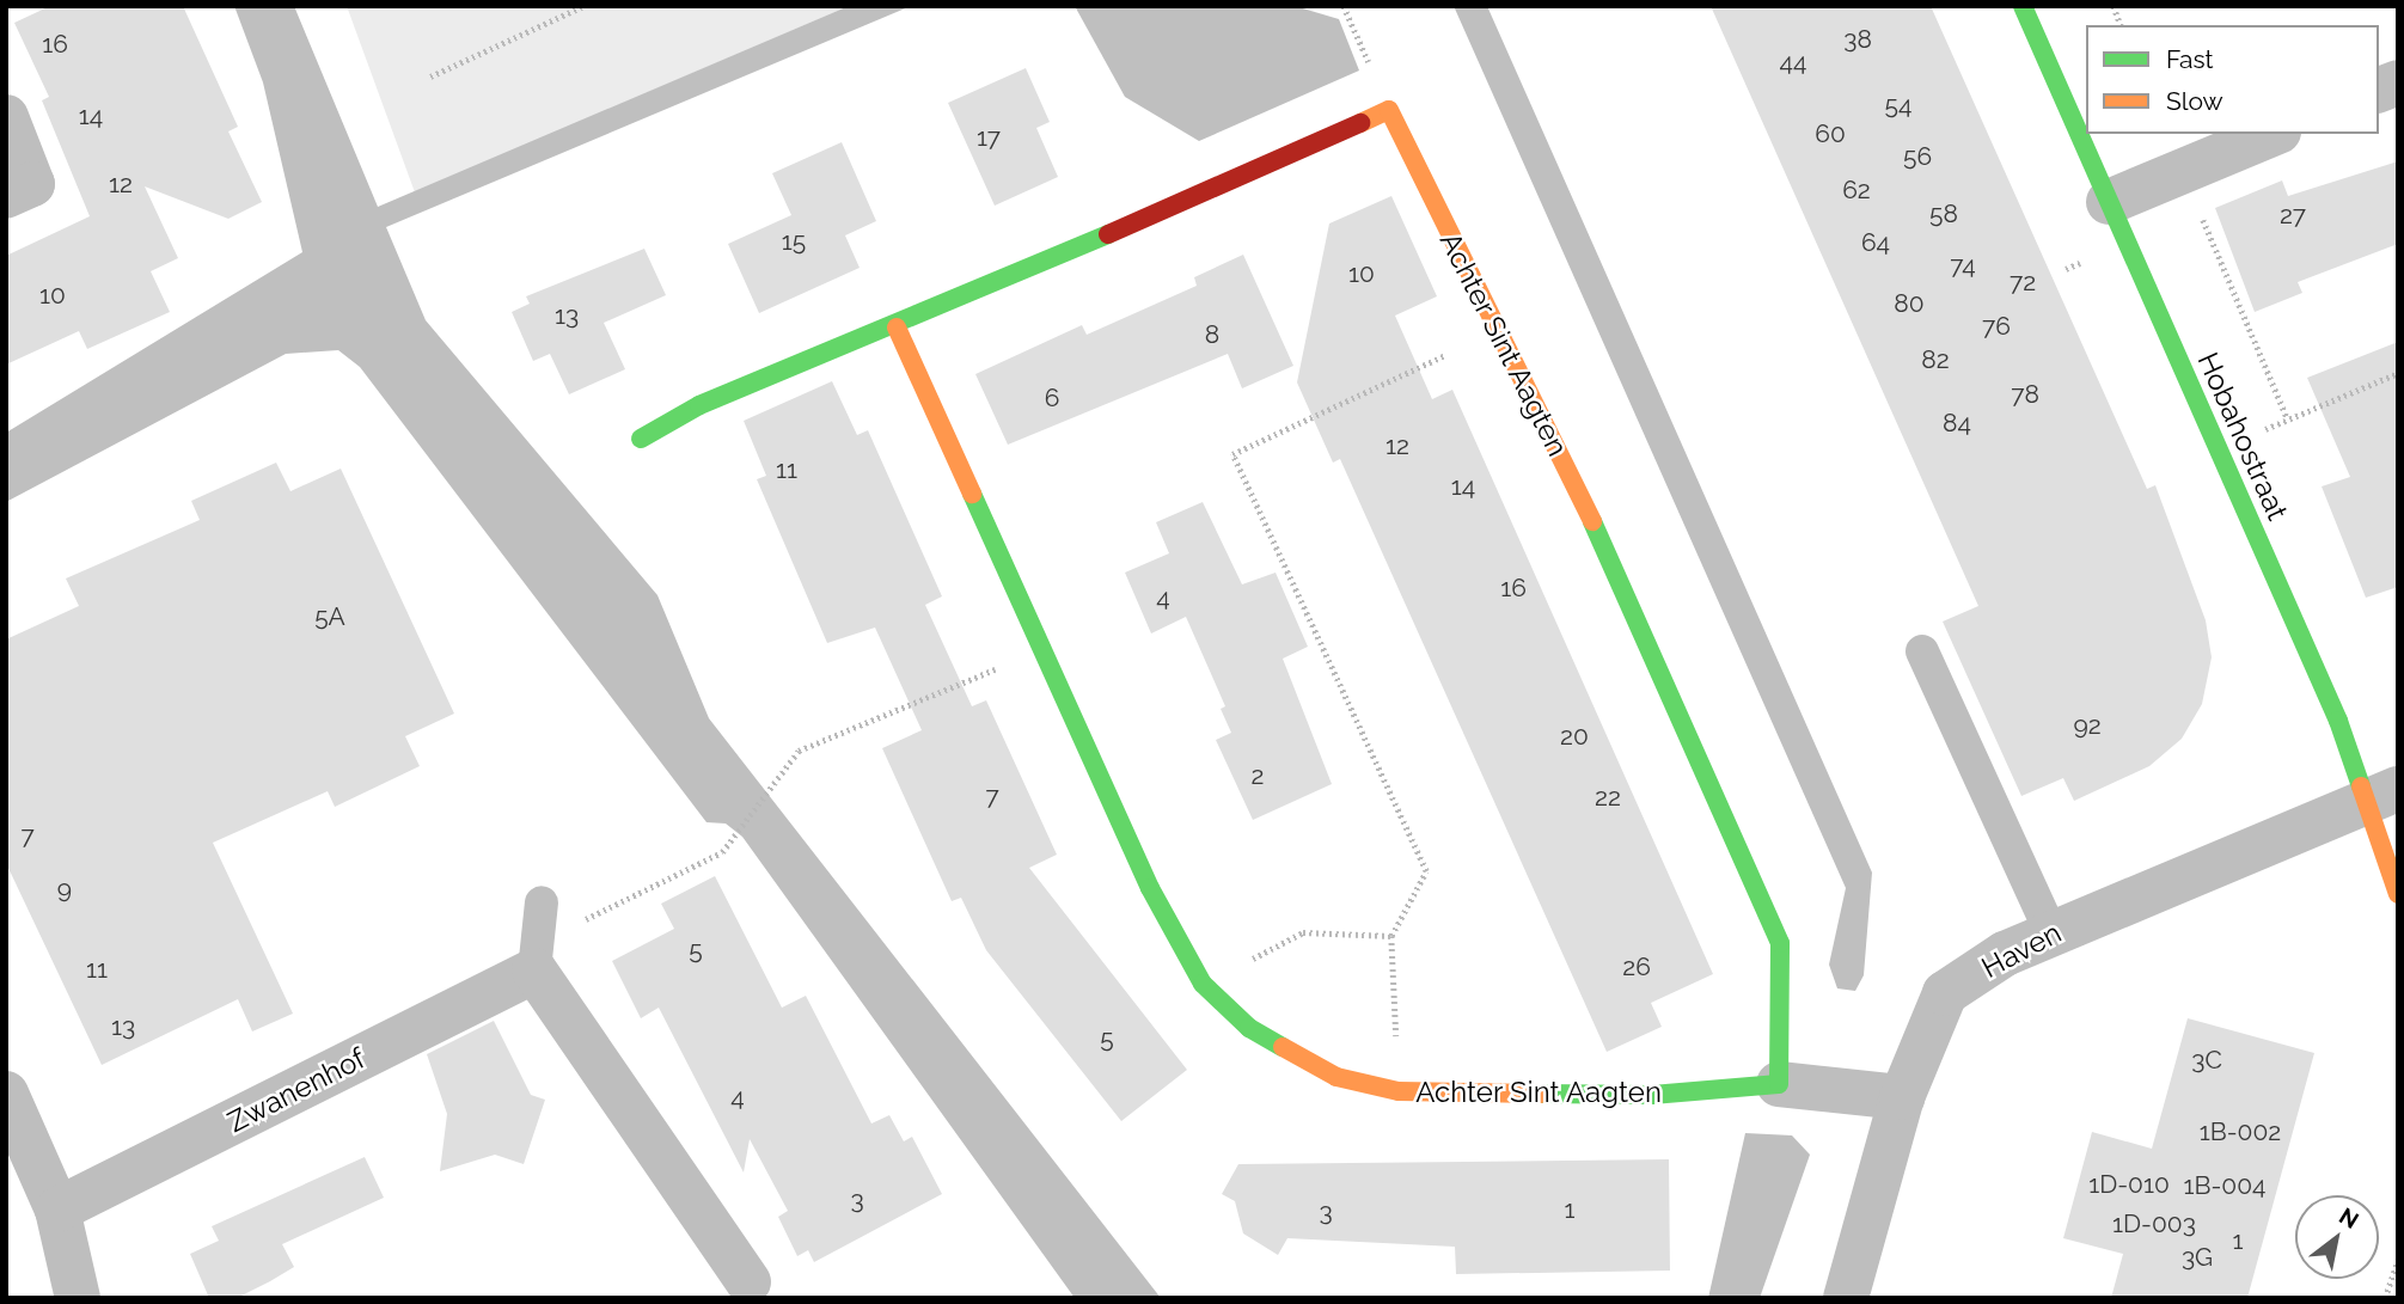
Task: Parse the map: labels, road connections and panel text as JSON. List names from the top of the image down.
{
  "streets": {
    "street": [
      "Achter Sint Aagten",
      "Hobahostraat",
      "Haven",
      "Zwanenhof"
    ]
  },
  "crossings": [
    ["Achter Sint Aagten", "Haven"],
    ["Hobahostraat", "Haven"]
  ],
  "house_numbers": [
    "38",
    "16",
    "44",
    "54",
    "14",
    "60",
    "17",
    "56",
    "12",
    "62",
    "58",
    "27",
    "15",
    "64",
    "74",
    "10",
    "72",
    "10",
    "80",
    "13",
    "76",
    "8",
    "82",
    "78",
    "6",
    "84",
    "12",
    "11",
    "14",
    "16",
    "4",
    "5A",
    "92",
    "20",
    "2",
    "7",
    "22",
    "7",
    "9",
    "5",
    "26",
    "11",
    "13",
    "5",
    "3C",
    "4",
    "1B-002",
    "1D-010",
    "1B-004",
    "3",
    "1",
    "3",
    "1D-003",
    "1",
    "3G"
  ],
  "legend": ["Fast", "Slow"],
  "north": "top right"
}
